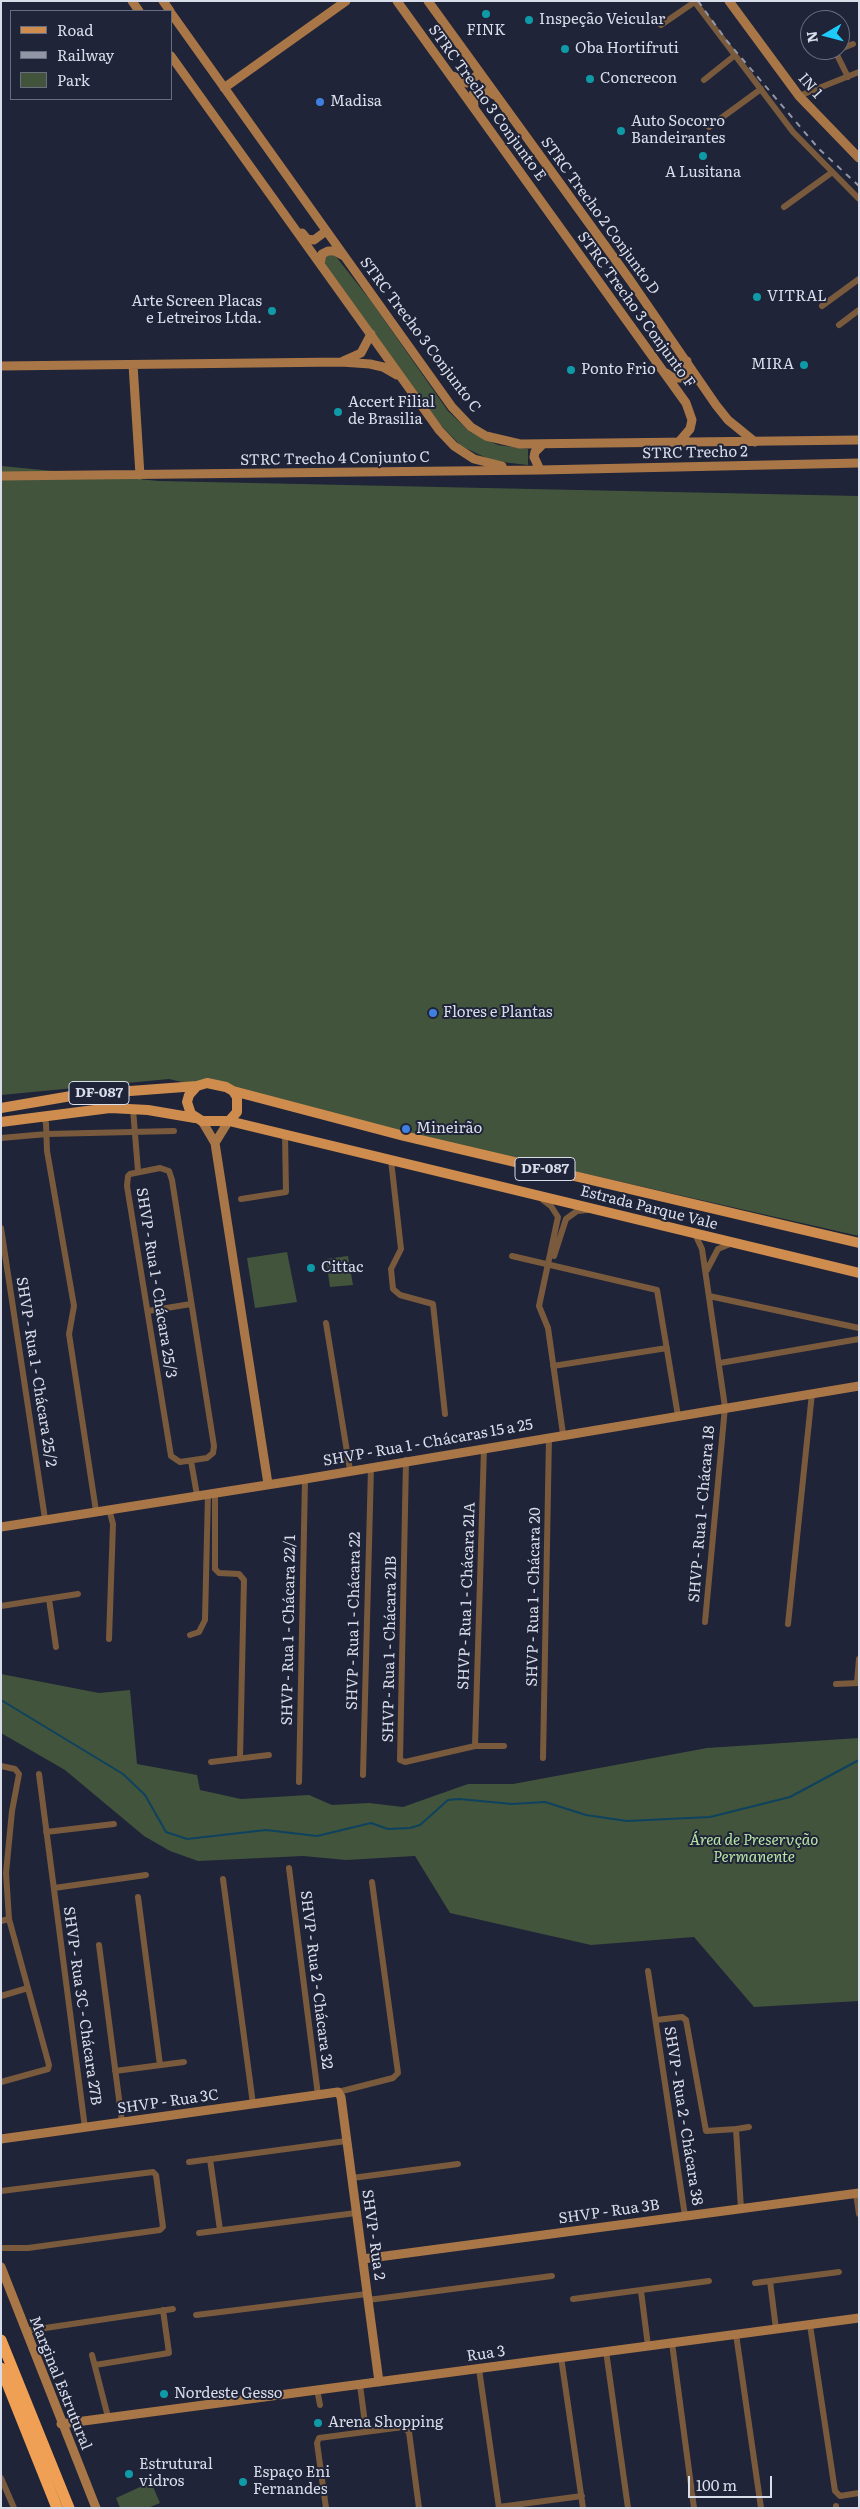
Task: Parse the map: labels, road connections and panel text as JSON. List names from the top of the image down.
{
  "streets": {
    "main road": ["DF-087", "Estrada Parque Vale"],
    "street": [
      "IN 1",
      "STRC Trecho 3 Conjunto E",
      "STRC Trecho 2 Conjunto D",
      "STRC Trecho 3 Conjunto F",
      "STRC Trecho 3 Conjunto C",
      "STRC Trecho 2",
      "STRC Trecho 4 Conjunto C",
      "SHVP - Rua 1 - Chácara 25/3",
      "SHVP - Rua 1 - Chácara 25/2",
      "SHVP - Rua 1 - Chácaras 15 a 25",
      "SHVP - Rua 1 - Chácara 18",
      "SHVP - Rua 1 - Chácara 21A",
      "SHVP - Rua 1 - Chácara 20",
      "SHVP - Rua 1 - Chácara 22",
      "SHVP - Rua 1 - Chácara 22/1",
      "SHVP - Rua 1 - Chácara 21B",
      "SHVP - Rua 2 - Chácara 32",
      "SHVP - Rua 3C - Chácara 27B",
      "SHVP - Rua 3C",
      "SHVP - Rua 2 - Chácara 38",
      "SHVP - Rua 3B",
      "SHVP - Rua 2",
      "Rua 3",
      "Marginal Estrutural"
    ]
  },
  "crossings": [
    ["STRC Trecho 3 Conjunto E", "STRC Trecho 3 Conjunto F"],
    ["STRC Trecho 2 Conjunto D", "STRC Trecho 2"],
    ["STRC Trecho 3 Conjunto F", "STRC Trecho 3 Conjunto C"],
    ["STRC Trecho 3 Conjunto F", "STRC Trecho 2"],
    ["STRC Trecho 3 Conjunto C", "STRC Trecho 2"],
    ["STRC Trecho 2", "STRC Trecho 4 Conjunto C"],
    ["DF-087", "Estrada Parque Vale"],
    ["Estrada Parque Vale", "SHVP - Rua 1 - Chácara 18"],
    ["SHVP - Rua 1 - Chácara 25/2", "SHVP - Rua 1 - Chácaras 15 a 25"],
    ["SHVP - Rua 1 - Chácaras 15 a 25", "SHVP - Rua 1 - Chácara 18"],
    ["SHVP - Rua 1 - Chácaras 15 a 25", "SHVP - Rua 1 - Chácara 21A"],
    ["SHVP - Rua 1 - Chácaras 15 a 25", "SHVP - Rua 1 - Chácara 20"],
    ["SHVP - Rua 1 - Chácaras 15 a 25", "SHVP - Rua 1 - Chácara 22"],
    ["SHVP - Rua 1 - Chácaras 15 a 25", "SHVP - Rua 1 - Chácara 22/1"],
    ["SHVP - Rua 1 - Chácaras 15 a 25", "SHVP - Rua 1 - Chácara 21B"],
    ["SHVP - Rua 1 - Chácara 21A", "SHVP - Rua 1 - Chácara 21B"],
    ["SHVP - Rua 2 - Chácara 32", "SHVP - Rua 3C"],
    ["SHVP - Rua 3C - Chácara 27B", "SHVP - Rua 3C"],
    ["SHVP - Rua 3C", "SHVP - Rua 2"],
    ["SHVP - Rua 2 - Chácara 38", "SHVP - Rua 3B"],
    ["SHVP - Rua 3B", "SHVP - Rua 2"],
    ["SHVP - Rua 2", "Rua 3"],
    ["Rua 3", "Marginal Estrutural"]
  ],
  "parks": ["Área de Preservção Permanente"],
  "places": [
    "FINK",
    "Inspeção Veicular",
    "Oba Hortifruti",
    "Concrecon",
    "Madisa",
    "Auto Socorro Bandeirantes",
    "A Lusitana",
    "VITRAL",
    "Arte Screen Placas e Letreiros Ltda.",
    "MIRA",
    "Ponto Frio",
    "Accert Filial de Brasilia",
    "Flores e Plantas",
    "Mineirão",
    "Cittac",
    "Nordeste Gesso",
    "Arena Shopping",
    "Estrutural vidros",
    "Espaço Eni Fernandes"
  ],
  "legend": ["Road", "Railway", "Park"],
  "scale_bar": "100 m",
  "north": "left"
}
